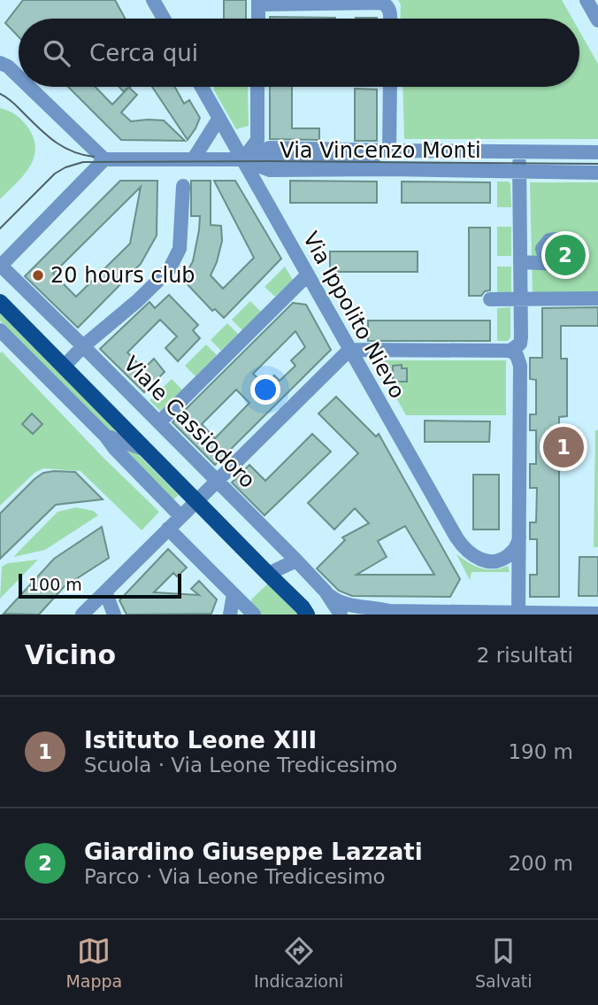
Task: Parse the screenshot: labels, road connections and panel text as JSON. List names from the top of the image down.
{
  "streets": {
    "street": ["Via Vincenzo Monti", "Via Ippolito Nievo", "Viale Cassiodoro"]
  },
  "crossings": [
    ["Via Vincenzo Monti", "Via Ippolito Nievo"]
  ],
  "places": ["20 hours club"],
  "scale_bar": "100 m",
  "page": {
    "search": "Cerca qui",
    "pins": ["2", "1"],
    "scale": "100 m",
    "heading": ["Vicino", "2 risultati"],
    "list": [
      {
        "mark": "1",
        "name": "Istituto Leone XIII",
        "note": "Scuola · Via Leone Tredicesimo",
        "value": "190 m"
      },
      {
        "mark": "2",
        "name": "Giardino Giuseppe Lazzati",
        "note": "Parco · Via Leone Tredicesimo",
        "value": "200 m"
      }
    ],
    "nav": ["Mappa", "Indicazioni", "Salvati"]
  }
}
